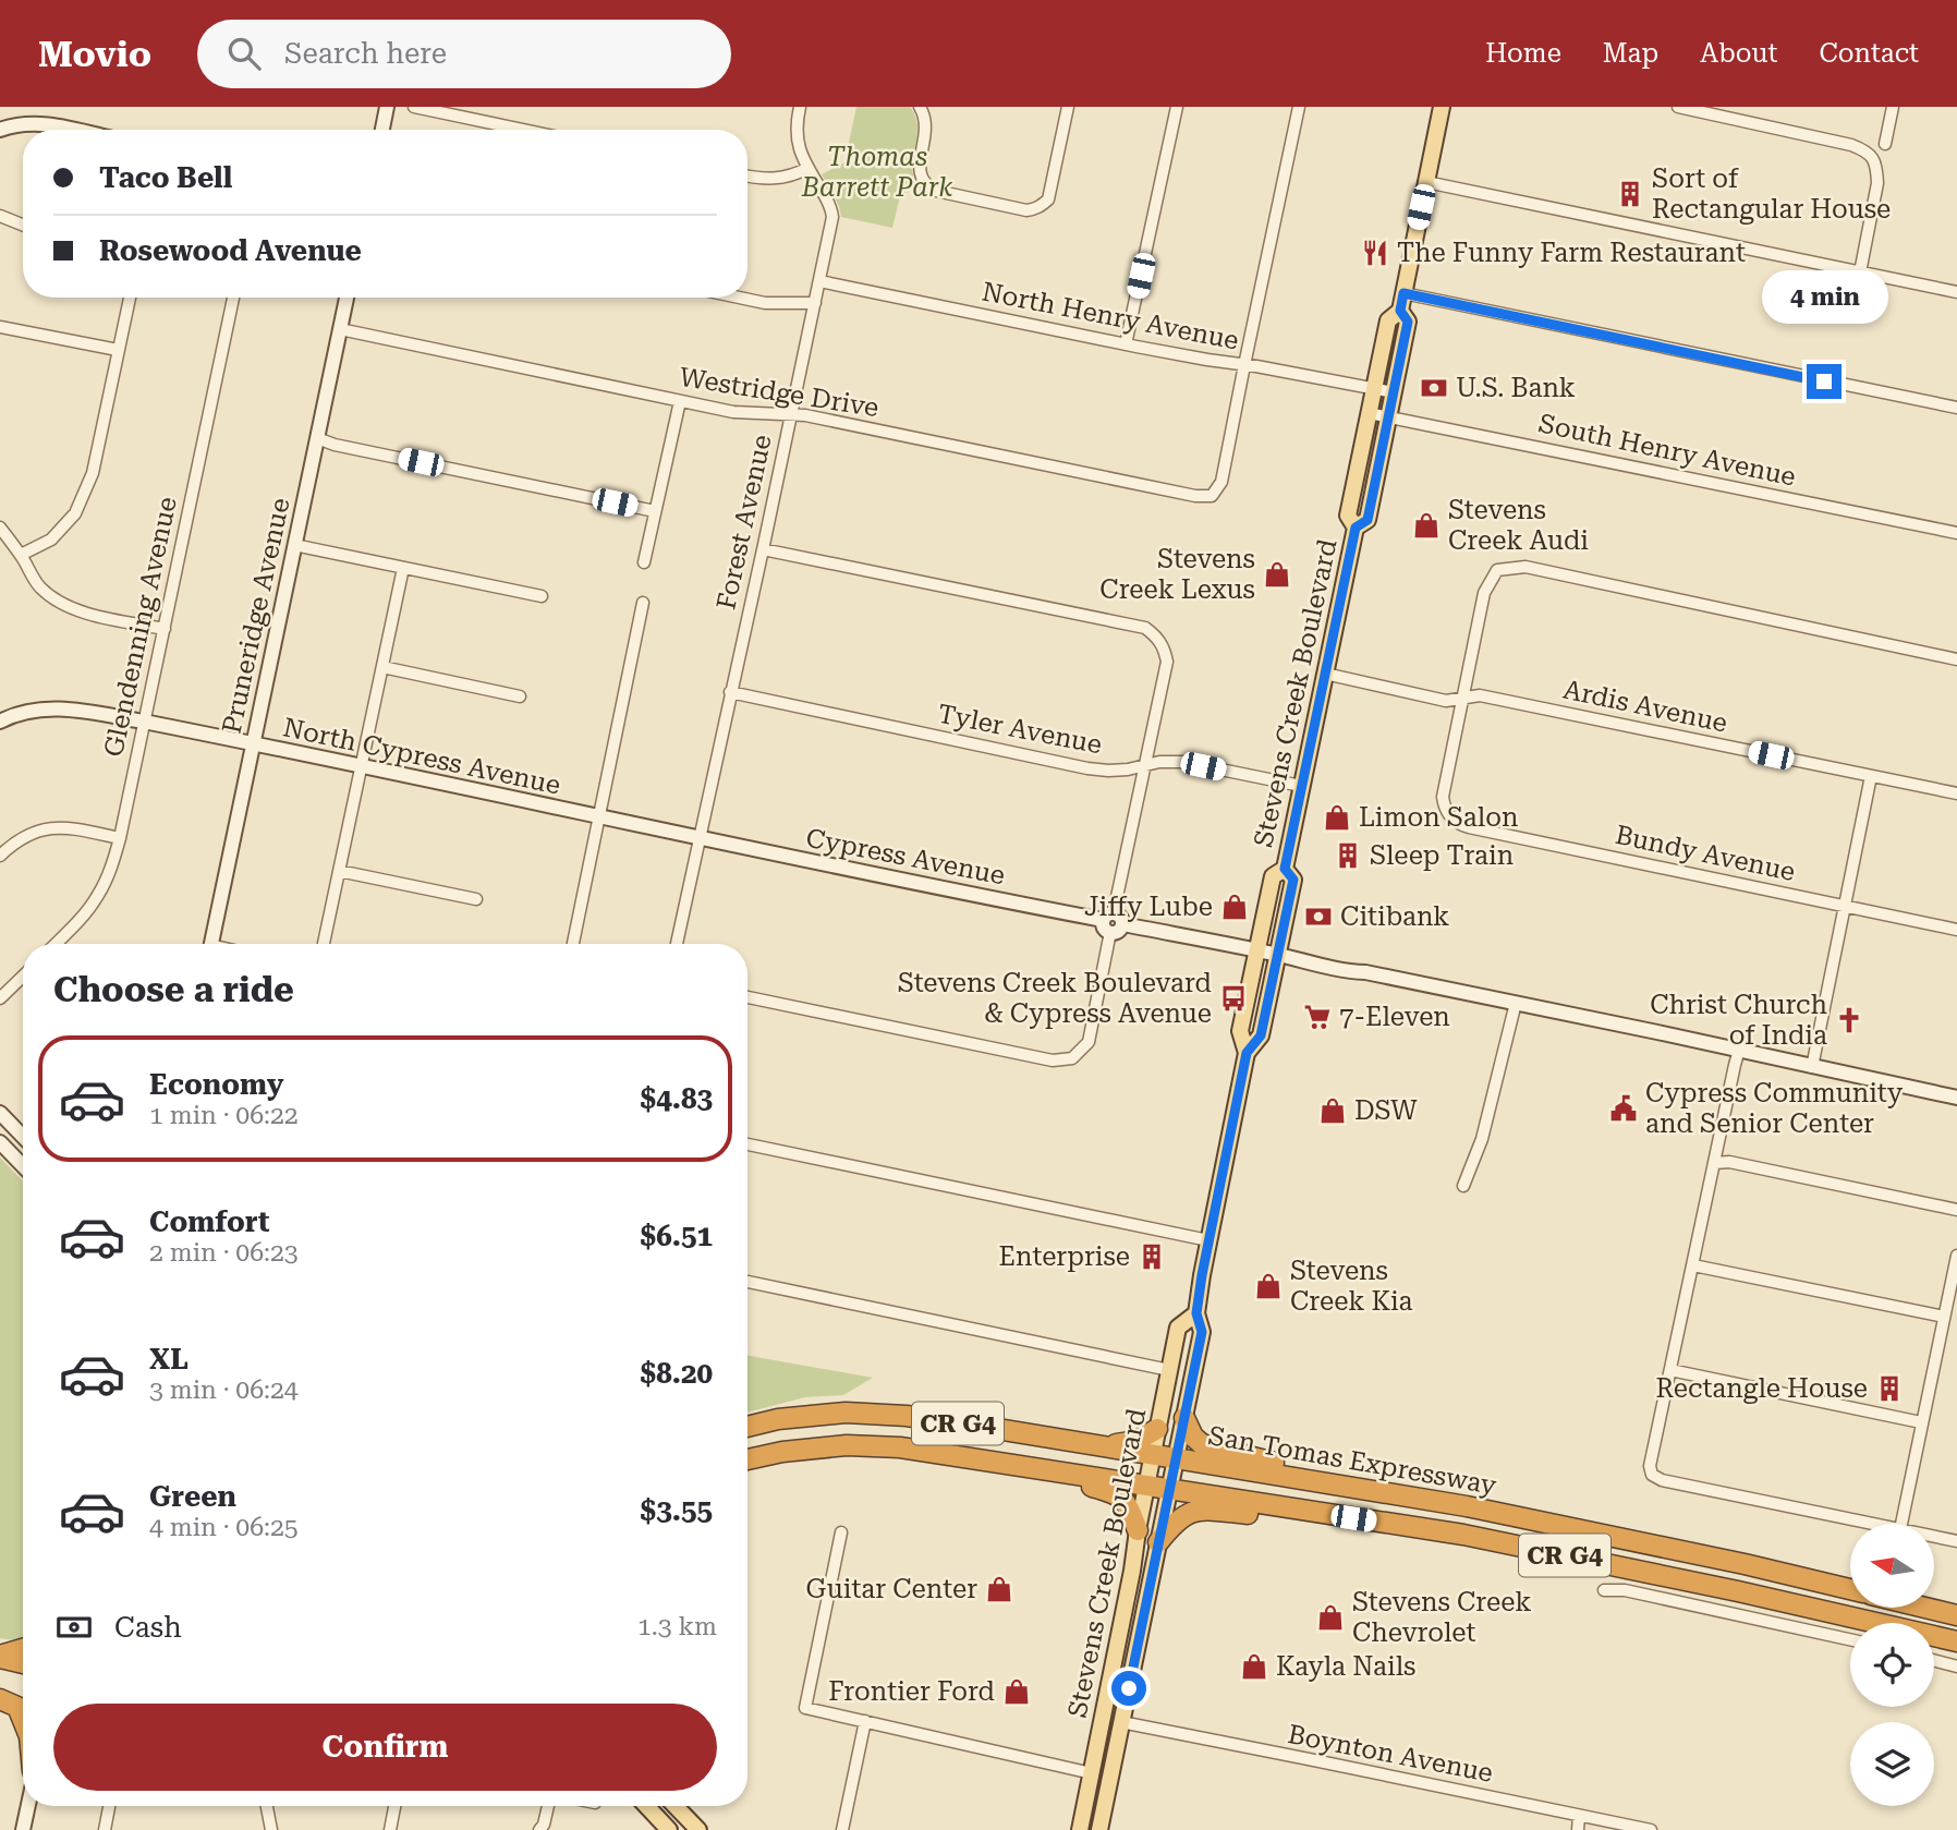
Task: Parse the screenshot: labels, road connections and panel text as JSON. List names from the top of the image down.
{
  "streets": {
    "highway": ["CR G4", "San Tomas Expressway"],
    "main road": ["Stevens Creek Boulevard"],
    "street": [
      "North Henry Avenue",
      "Westridge Drive",
      "South Henry Avenue",
      "Forest Avenue",
      "Pruneridge Avenue",
      "Glendenning Avenue",
      "Ardis Avenue",
      "Tyler Avenue",
      "North Cypress Avenue",
      "Bundy Avenue",
      "Cypress Avenue",
      "Boynton Avenue"
    ]
  },
  "crossings": [
    ["North Henry Avenue", "Westridge Drive"],
    ["North Henry Avenue", "Forest Avenue"],
    ["North Henry Avenue", "Stevens Creek Boulevard"],
    ["Westridge Drive", "Forest Avenue"],
    ["Westridge Drive", "Pruneridge Avenue"],
    ["South Henry Avenue", "Stevens Creek Boulevard"],
    ["Forest Avenue", "Tyler Avenue"],
    ["Forest Avenue", "North Cypress Avenue"],
    ["Forest Avenue", "Cypress Avenue"],
    ["Pruneridge Avenue", "North Cypress Avenue"],
    ["Glendenning Avenue", "North Cypress Avenue"],
    ["Stevens Creek Boulevard", "Ardis Avenue"],
    ["Stevens Creek Boulevard", "Tyler Avenue"],
    ["Stevens Creek Boulevard", "San Tomas Expressway"],
    ["Stevens Creek Boulevard", "Boynton Avenue"],
    ["Ardis Avenue", "Bundy Avenue"],
    ["North Cypress Avenue", "Cypress Avenue"]
  ],
  "parks": ["Thomas Barrett Park"],
  "places": {
    "building": [
      "Sort of Rectangular House",
      "Sleep Train",
      "Enterprise",
      "Rectangle House"
    ],
    "restaurant": ["The Funny Farm Restaurant"],
    "bank": ["U.S. Bank", "Citibank"],
    "shop": [
      "Stevens Creek Audi",
      "Stevens Creek Lexus",
      "Limon Salon",
      "Jiffy Lube",
      "DSW",
      "Stevens Creek Kia",
      "Guitar Center",
      "Stevens Creek Chevrolet",
      "Kayla Nails",
      "Frontier Ford"
    ],
    "bus stop": ["Stevens Creek Boulevard & Cypress Avenue"],
    "supermarket": ["7-Eleven"],
    "church": ["Christ Church of India"],
    "public building": ["Cypress Community and Senior Center"]
  },
  "north": "left",
  "page": {
    "header": "Movio",
    "search": "Search here",
    "nav": [
      "Home",
      "Map",
      "About",
      "Contact"
    ],
    "banner": ["Taco Bell", "Rosewood Avenue"],
    "bubble": "4 min",
    "heading": "Choose a ride",
    "list": [
      {
        "name": "Economy",
        "note": "1 min · 06:22",
        "value": "$4.83"
      },
      {
        "name": "Comfort",
        "note": "2 min · 06:23",
        "value": "$6.51"
      },
      {
        "name": "XL",
        "note": "3 min · 06:24",
        "value": "$8.20"
      },
      {
        "name": "Green",
        "note": "4 min · 06:25",
        "value": "$3.55"
      }
    ],
    "pay": ["Cash", "1.3 km"],
    "buttons": "Confirm"
  }
}
